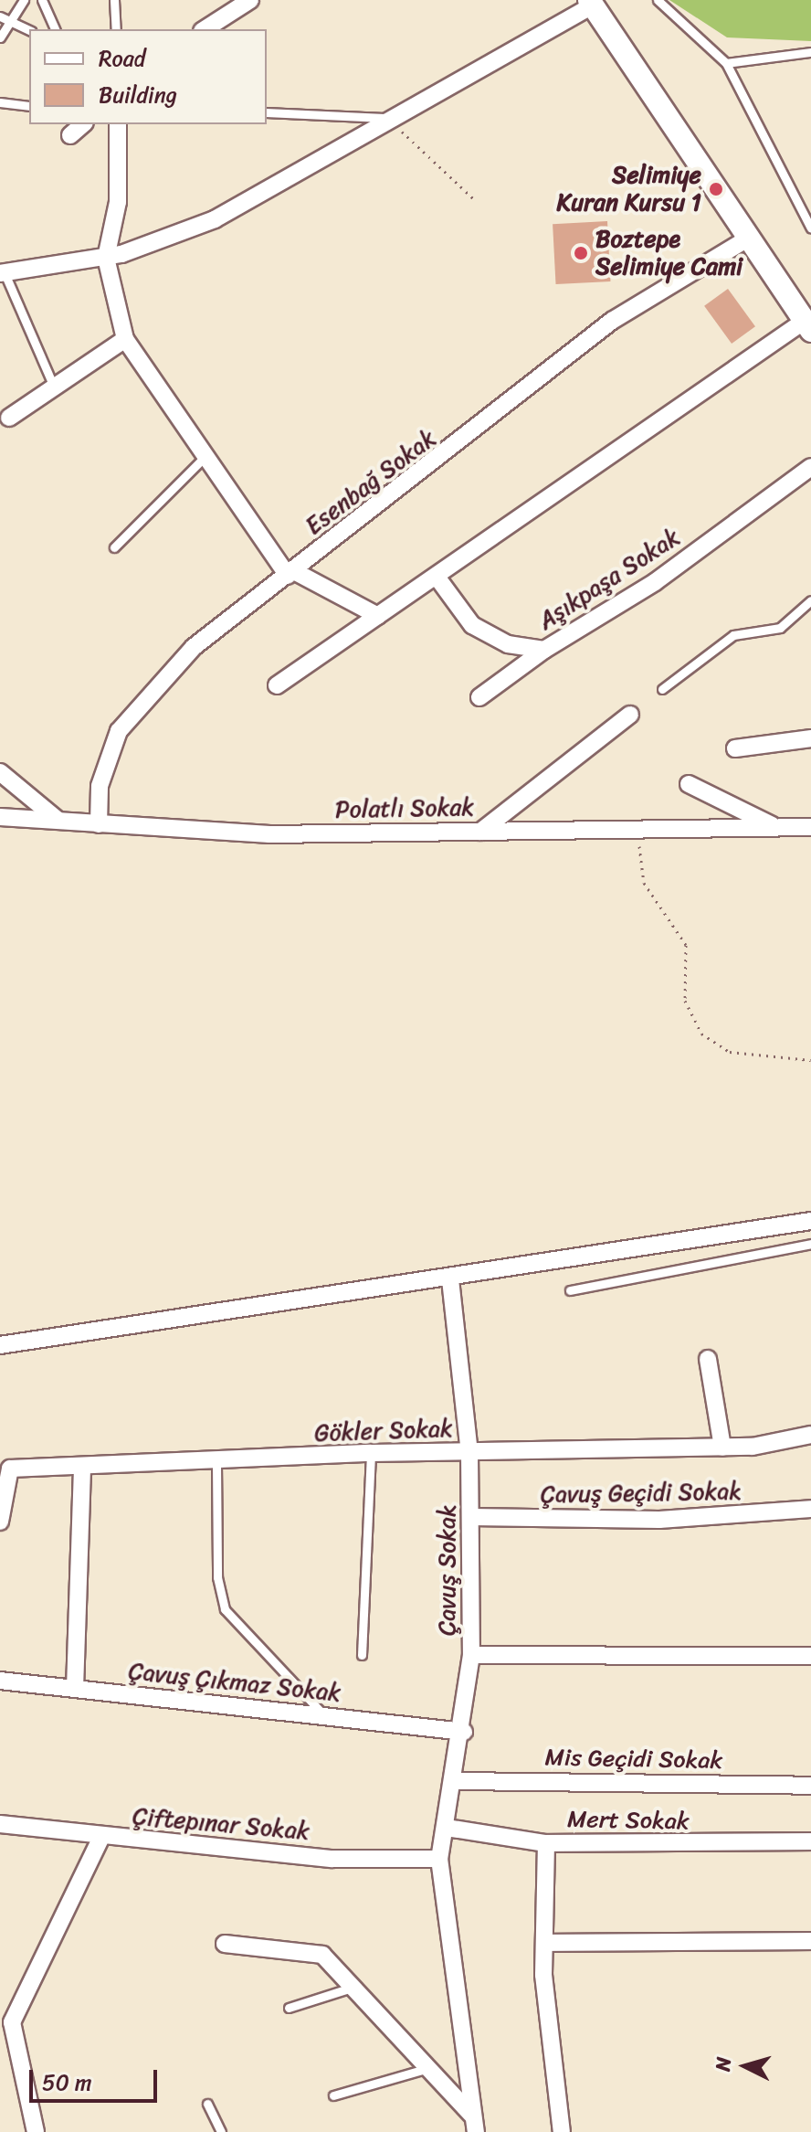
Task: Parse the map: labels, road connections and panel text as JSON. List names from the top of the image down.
{
  "streets": {
    "street": [
      "Esenbağ Sokak",
      "Aşıkpaşa Sokak",
      "Polatlı Sokak",
      "Gökler Sokak",
      "Çavuş Geçidi Sokak",
      "Çavuş Sokak",
      "Çavuş Çıkmaz Sokak",
      "Mis Geçidi Sokak",
      "Mert Sokak",
      "Çiftepınar Sokak"
    ]
  },
  "crossings": [
    ["Esenbağ Sokak", "Polatlı Sokak"],
    ["Gökler Sokak", "Çavuş Sokak"],
    ["Çavuş Geçidi Sokak", "Çavuş Sokak"],
    ["Çavuş Sokak", "Çavuş Çıkmaz Sokak"],
    ["Çavuş Sokak", "Mis Geçidi Sokak"],
    ["Çavuş Sokak", "Mert Sokak"],
    ["Çavuş Sokak", "Çiftepınar Sokak"]
  ],
  "places": ["Selimiye Kuran Kursu 1", "Boztepe Selimiye Cami"],
  "legend": ["Road", "Building"],
  "scale_bar": "50 m",
  "north": "left"
}
